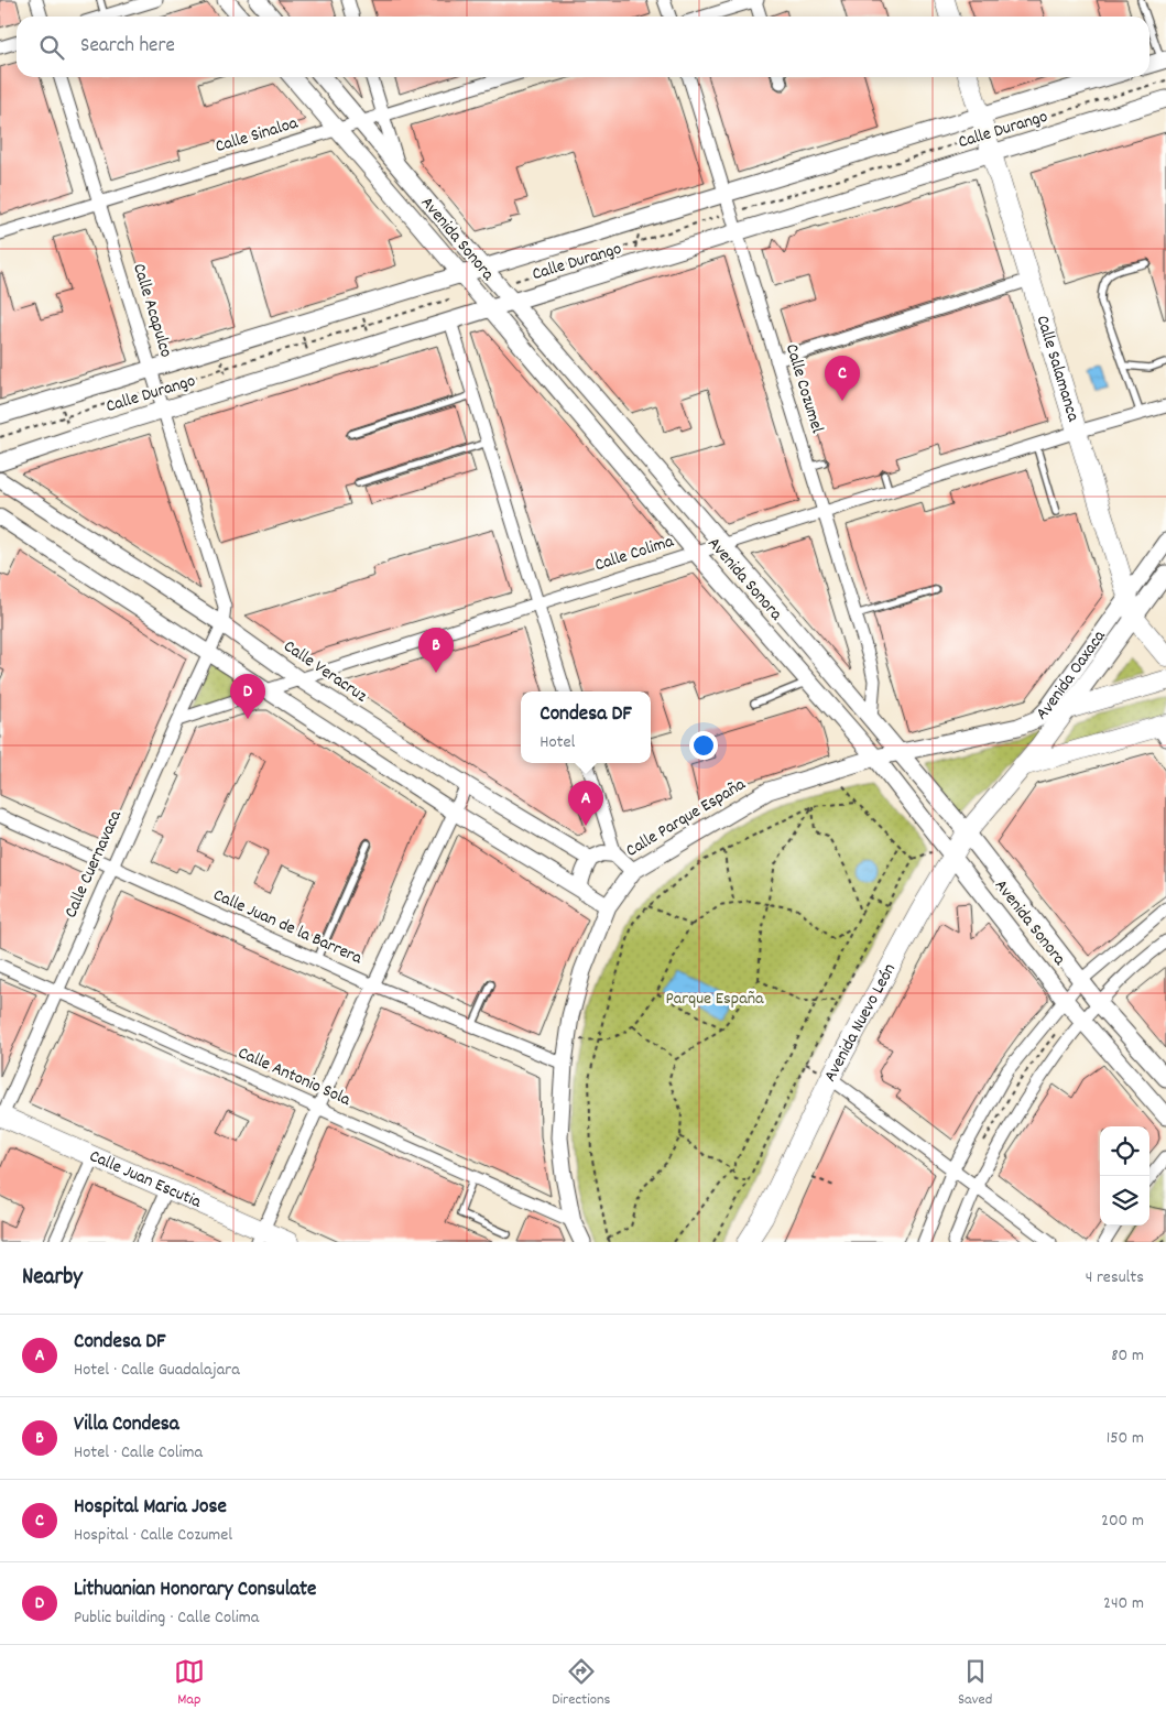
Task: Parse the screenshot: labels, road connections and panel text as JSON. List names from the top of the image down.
{
  "streets": {
    "main road": [
      "Calle Durango",
      "Avenida Sonora",
      "Calle Salamanca",
      "Avenida Oaxaca",
      "Calle Parque España",
      "Avenida Nuevo León",
      "Calle Juan Escutia"
    ],
    "street": [
      "Calle Sinaloa",
      "Calle Acapulco",
      "Calle Cozumel",
      "Calle Colima",
      "Calle Veracruz",
      "Calle Cuernavaca",
      "Calle Juan de la Barrera",
      "Calle Antonio Sola"
    ]
  },
  "crossings": [
    ["Calle Durango", "Avenida Sonora"],
    ["Calle Durango", "Calle Acapulco"],
    ["Calle Durango", "Calle Salamanca"],
    ["Calle Durango", "Calle Cozumel"],
    ["Calle Sinaloa", "Avenida Sonora"],
    ["Calle Sinaloa", "Calle Acapulco"],
    ["Avenida Sonora", "Calle Cozumel"],
    ["Avenida Sonora", "Calle Colima"],
    ["Avenida Sonora", "Avenida Oaxaca"],
    ["Avenida Sonora", "Calle Parque España"],
    ["Avenida Sonora", "Avenida Nuevo León"],
    ["Calle Acapulco", "Calle Veracruz"],
    ["Calle Acapulco", "Calle Cuernavaca"],
    ["Calle Salamanca", "Calle Colima"],
    ["Calle Salamanca", "Avenida Oaxaca"],
    ["Calle Cozumel", "Calle Colima"],
    ["Calle Colima", "Calle Veracruz"],
    ["Calle Colima", "Calle Cuernavaca"],
    ["Calle Veracruz", "Calle Parque España"],
    ["Calle Veracruz", "Calle Cuernavaca"],
    ["Avenida Oaxaca", "Calle Parque España"],
    ["Avenida Oaxaca", "Avenida Nuevo León"],
    ["Calle Parque España", "Calle Juan de la Barrera"],
    ["Calle Parque España", "Calle Antonio Sola"],
    ["Calle Cuernavaca", "Calle Juan de la Barrera"],
    ["Calle Cuernavaca", "Calle Antonio Sola"],
    ["Calle Cuernavaca", "Calle Juan Escutia"]
  ],
  "parks": ["Parque España"],
  "page": {
    "search": "Search here",
    "pins": [
      "C",
      "B",
      "D",
      "A"
    ],
    "popup": ["Condesa DF", "Hotel"],
    "heading": ["Nearby", "4 results"],
    "list": [
      {
        "mark": "A",
        "name": "Condesa DF",
        "note": "Hotel · Calle Guadalajara",
        "value": "80 m"
      },
      {
        "mark": "B",
        "name": "Villa Condesa",
        "note": "Hotel · Calle Colima",
        "value": "150 m"
      },
      {
        "mark": "C",
        "name": "Hospital Maria Jose",
        "note": "Hospital · Calle Cozumel",
        "value": "200 m"
      },
      {
        "mark": "D",
        "name": "Lithuanian Honorary Consulate",
        "note": "Public building · Calle Colima",
        "value": "240 m"
      }
    ],
    "nav": ["Map", "Directions", "Saved"]
  }
}
